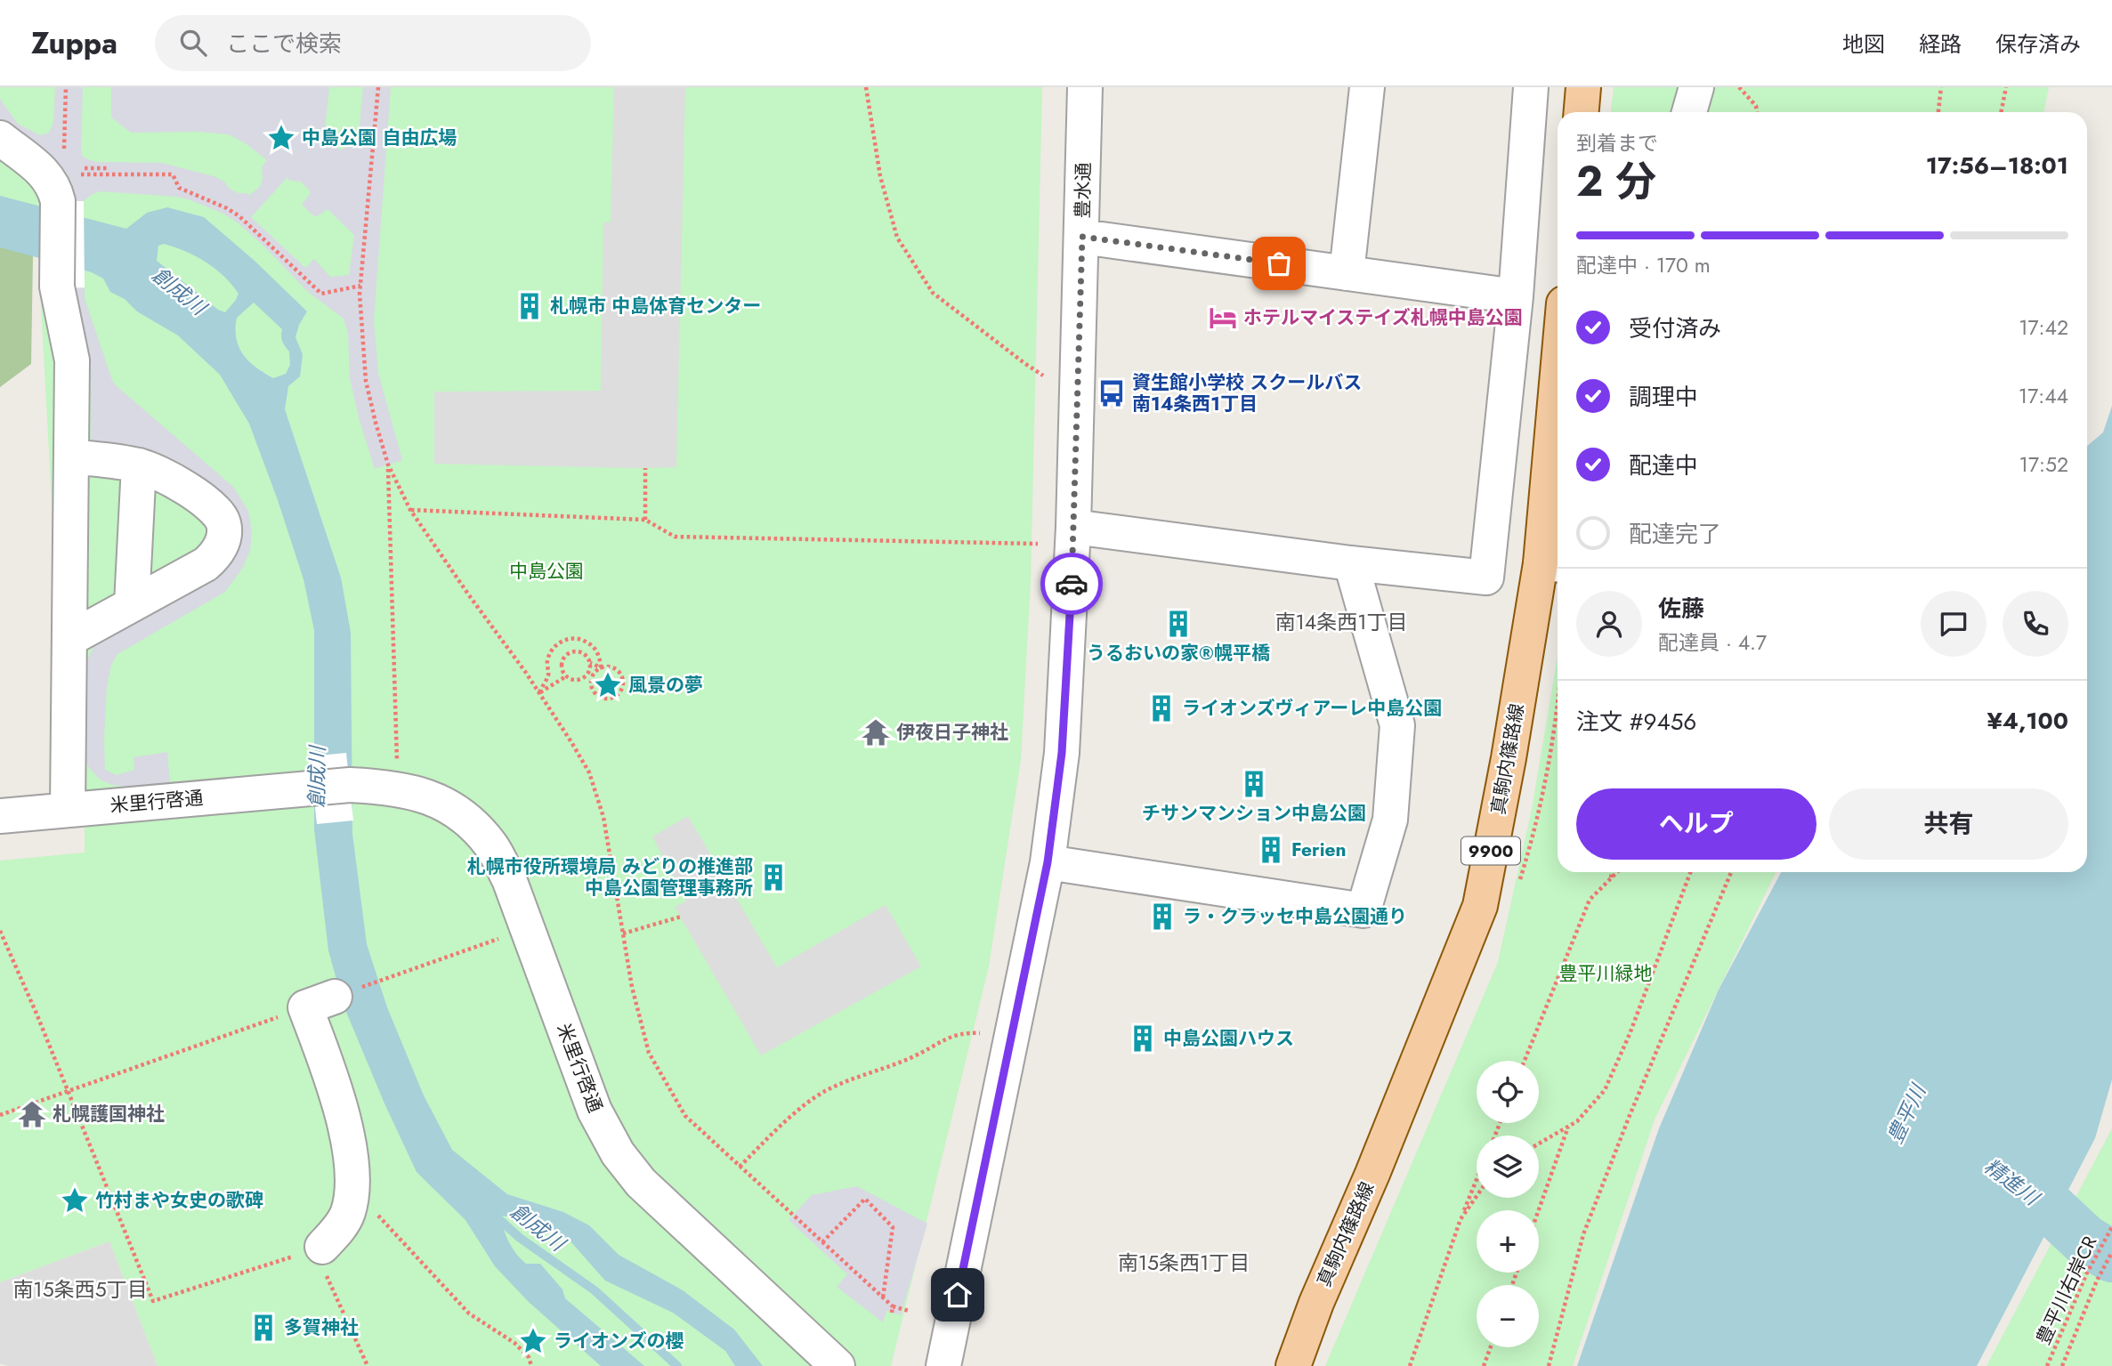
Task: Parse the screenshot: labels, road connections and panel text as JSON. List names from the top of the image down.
{
  "streets": {
    "main road": ["真駒内篠路線", "9900"],
    "street": ["豊水通", "米里行啓通"],
    "path": ["豊平川右岸CR"]
  },
  "districts": ["南14条西1丁目", "南15条西1丁目", "南15条西5丁目"],
  "water": ["創成川", "豊平川", "精進川"],
  "parks": ["中島公園", "豊平川緑地"],
  "places": {
    "place": [
      "中島公園 自由広場",
      "風景の夢",
      "竹村まや女史の歌碑",
      "ライオンズの櫻"
    ],
    "building": [
      "札幌市 中島体育センター",
      "うるおいの家®幌平橋",
      "ライオンズヴィアーレ中島公園",
      "チサンマンション中島公園",
      "Ferien",
      "札幌市役所環境局 みどりの推進部 中島公園管理事務所",
      "ラ・クラッセ中島公園通り",
      "中島公園ハウス",
      "多賀神社"
    ],
    "hotel": ["ホテルマイステイズ札幌中島公園"],
    "bus stop": ["資生館小学校 スクールバス 南14条西1丁目"],
    "temple": ["伊夜日子神社", "札幌護国神社"]
  },
  "page": {
    "header": "Zuppa",
    "search": "ここで検索",
    "nav": ["地図", "経路", "保存済み"],
    "heading": ["2 分", "到着まで", "17:56–18:01"],
    "panel": [
      "佐藤",
      "配達員 · 4.7",
      "注文 #9456",
      "¥4,100"
    ],
    "bar": "配達中 · 170 m",
    "list": [
      ["受付済み", "17:42"],
      ["調理中", "17:44"],
      ["配達中", "17:52"],
      "配達完了"
    ],
    "buttons": ["ヘルプ", "共有"],
    "map_buttons": ["+", "−"]
  }
}
